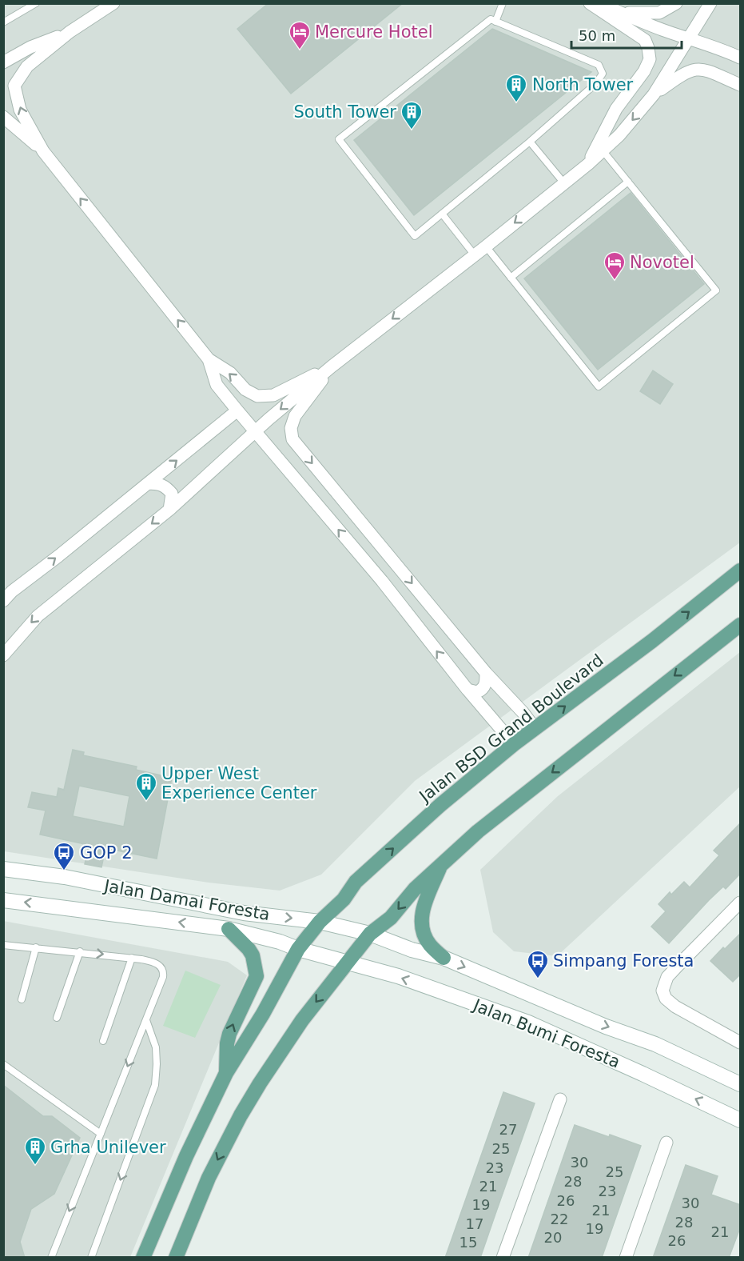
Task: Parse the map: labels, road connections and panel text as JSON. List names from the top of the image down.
{
  "streets": {
    "main road": ["Jalan BSD Grand Boulevard", "Jalan Damai Foresta", "Jalan Bumi Foresta"]
  },
  "crossings": [
    ["Jalan BSD Grand Boulevard", "Jalan Damai Foresta"],
    ["Jalan Damai Foresta", "Jalan Bumi Foresta"]
  ],
  "places": {
    "hotel": ["Mercure Hotel", "Novotel"],
    "building": [
      "North Tower",
      "South Tower",
      "Upper West Experience Center",
      "Grha Unilever"
    ],
    "bus stop": ["GOP 2", "Simpang Foresta"]
  },
  "house_numbers": [
    "27",
    "25",
    "30",
    "23",
    "25",
    "28",
    "21",
    "23",
    "26",
    "30",
    "19",
    "21",
    "22",
    "28",
    "17",
    "19",
    "21",
    "20",
    "26",
    "15"
  ],
  "scale_bar": "50 m"
}
